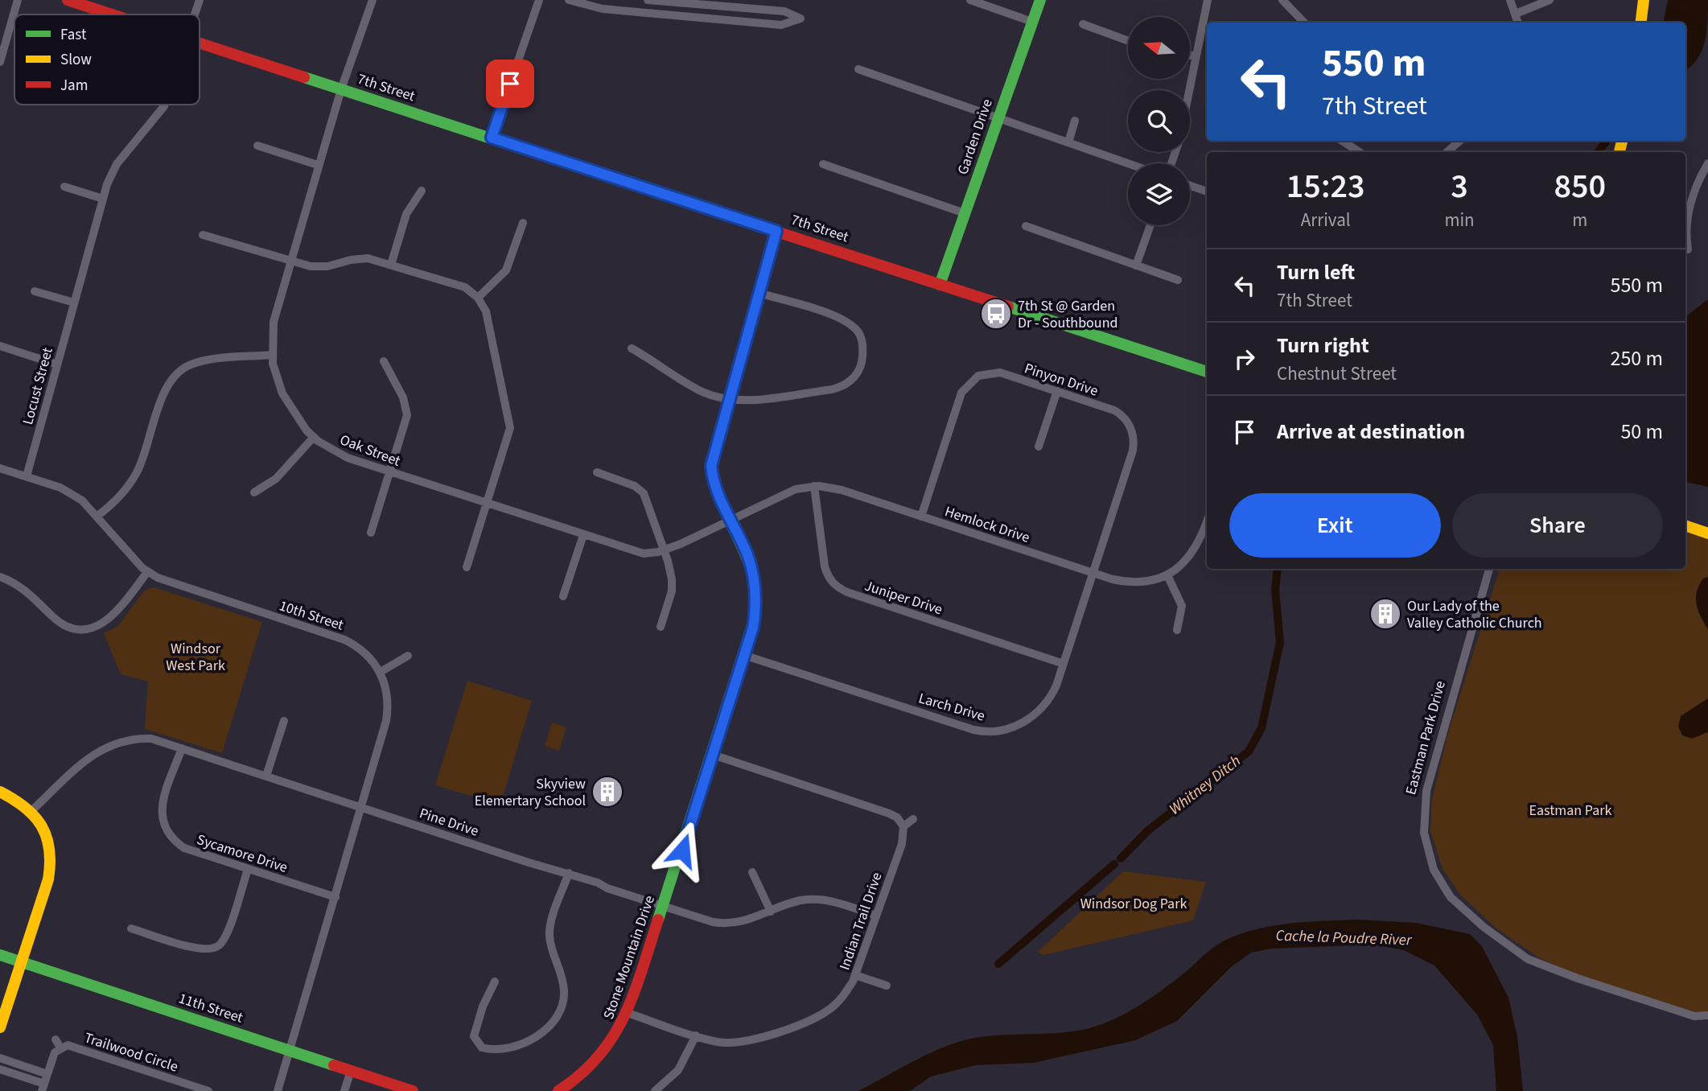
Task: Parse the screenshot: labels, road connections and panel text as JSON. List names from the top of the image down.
{
  "streets": {
    "street": [
      "7th Street",
      "Garden Drive",
      "Pinyon Drive",
      "Locust Street",
      "Oak Street",
      "Hemlock Drive",
      "Juniper Drive",
      "10th Street",
      "Larch Drive",
      "Eastman Park Drive",
      "Pine Drive",
      "Sycamore Drive",
      "Indian Trail Drive",
      "Stone Mountain Drive",
      "11th Street",
      "Trailwood Circle"
    ]
  },
  "crossings": [
    ["7th Street", "Garden Drive"],
    ["7th Street", "Oak Street"],
    ["7th Street", "Stone Mountain Drive"],
    ["Pinyon Drive", "Hemlock Drive"],
    ["Pinyon Drive", "Larch Drive"],
    ["Locust Street", "10th Street"],
    ["Oak Street", "Hemlock Drive"],
    ["Oak Street", "Stone Mountain Drive"],
    ["Hemlock Drive", "Juniper Drive"],
    ["Hemlock Drive", "Larch Drive"],
    ["Hemlock Drive", "Stone Mountain Drive"],
    ["Juniper Drive", "Larch Drive"],
    ["10th Street", "Pine Drive"],
    ["10th Street", "Sycamore Drive"],
    ["10th Street", "11th Street"],
    ["Larch Drive", "Stone Mountain Drive"],
    ["Pine Drive", "Sycamore Drive"],
    ["Pine Drive", "Indian Trail Drive"],
    ["Pine Drive", "Stone Mountain Drive"],
    ["Indian Trail Drive", "Stone Mountain Drive"]
  ],
  "water": ["Whitney Ditch", "Cache la Poudre River"],
  "parks": ["Windsor West Park", "Eastman Park", "Windsor Dog Park"],
  "places": {
    "bus stop": ["7th St @ Garden Dr - Southbound"],
    "building": ["Our Lady of the Valley Catholic Church", "Skyview Elemertary School"]
  },
  "legend": ["Fast", "Slow", "Jam"],
  "north": "left",
  "page": {
    "turn": ["550 m", "7th Street"],
    "eta": [
      "15:23",
      "Arrival",
      "3",
      "min",
      "850",
      "m"
    ],
    "list": [
      {
        "name": "Turn left",
        "note": "7th Street",
        "value": "550 m"
      },
      {
        "name": "Turn right",
        "note": "Chestnut Street",
        "value": "250 m"
      },
      {
        "name": "Arrive at destination",
        "value": "50 m"
      }
    ],
    "buttons": ["Exit", "Share"]
  }
}
